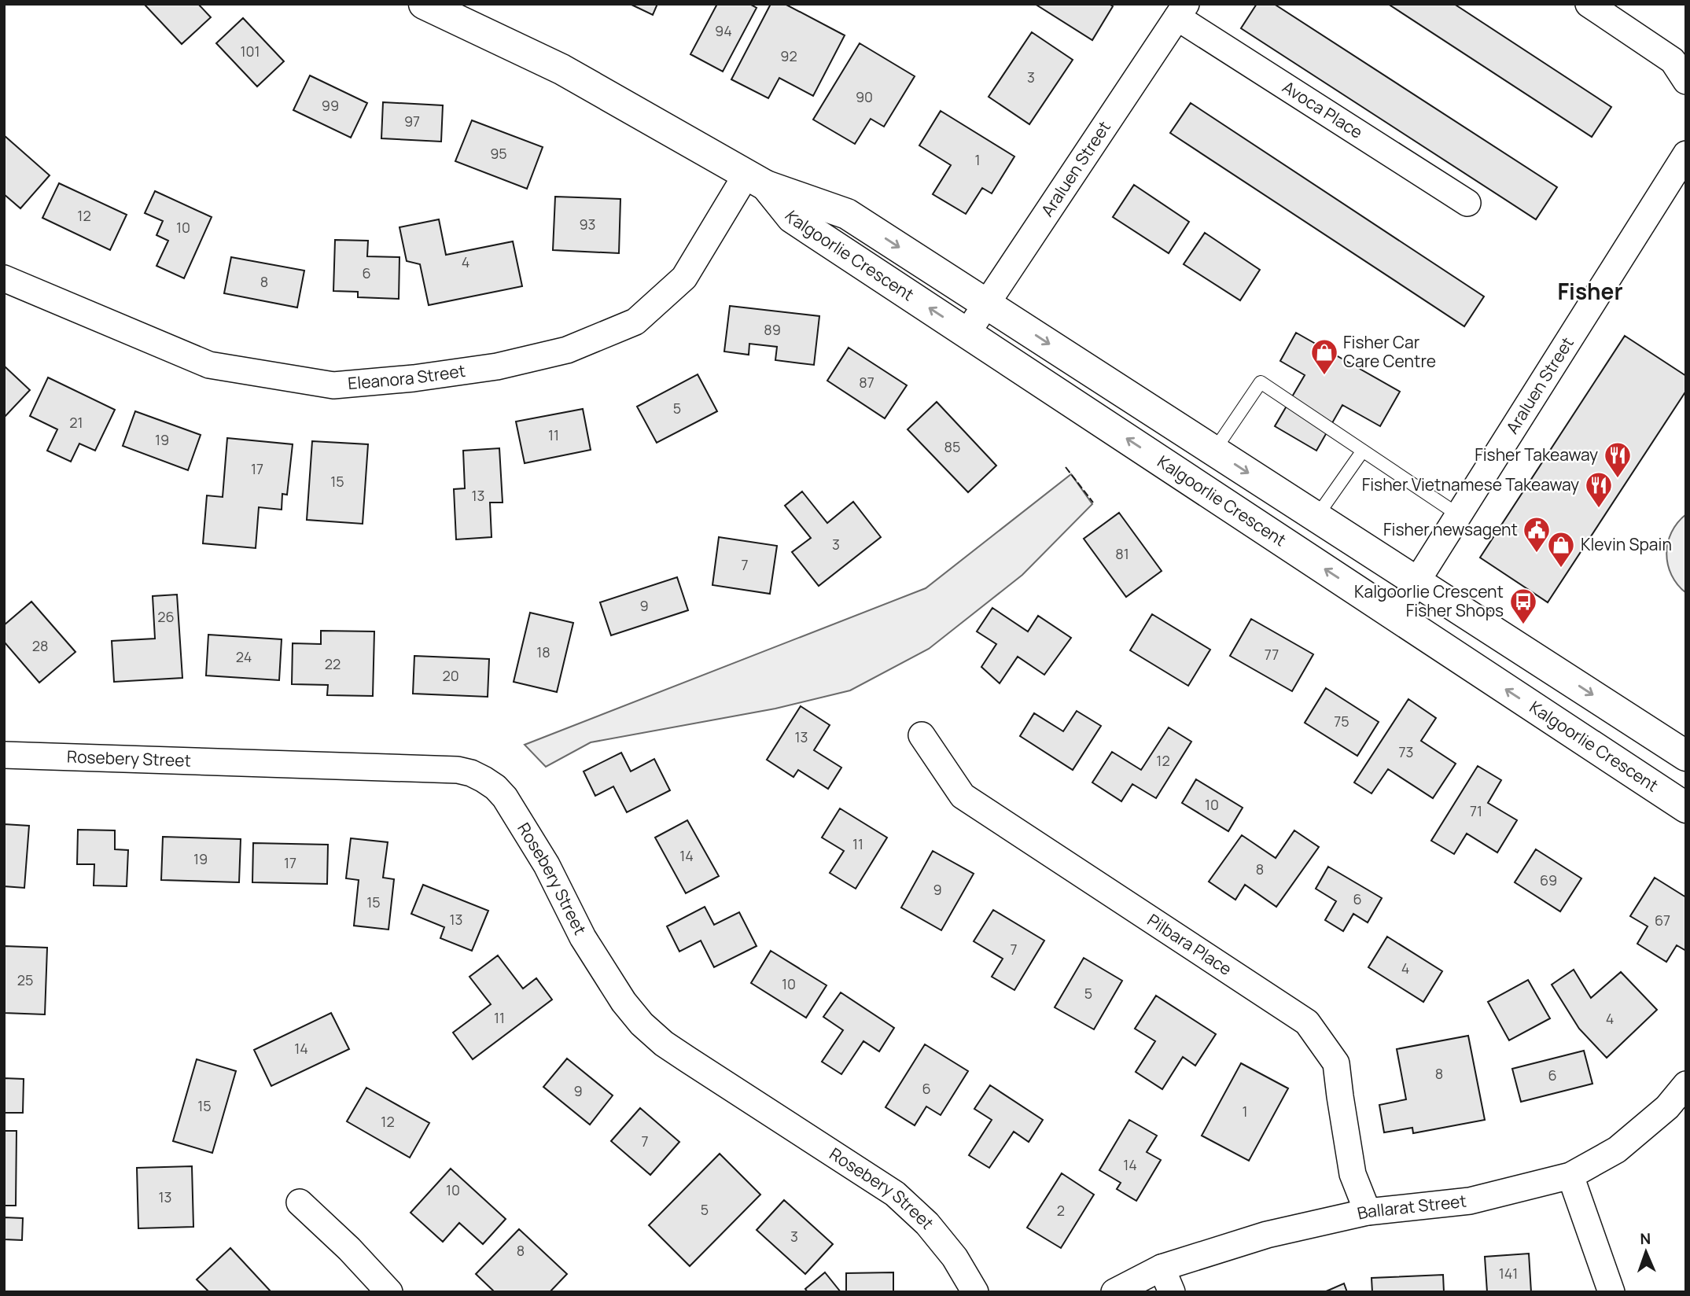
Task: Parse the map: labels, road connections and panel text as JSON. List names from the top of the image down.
{
  "streets": {
    "street": [
      "Avoca Place",
      "Araluen Street",
      "Kalgoorlie Crescent",
      "Eleanora Street",
      "Rosebery Street",
      "Pilbara Place",
      "Ballarat Street"
    ]
  },
  "crossings": [
    ["Avoca Place", "Araluen Street"],
    ["Araluen Street", "Kalgoorlie Crescent"],
    ["Kalgoorlie Crescent", "Eleanora Street"],
    ["Pilbara Place", "Ballarat Street"]
  ],
  "districts": ["Fisher"],
  "places": {
    "shop": ["Fisher Car Care Centre", "Klevin Spain"],
    "restaurant": ["Fisher Takeaway", "Fisher Vietnamese Takeaway"],
    "public building": ["Fisher newsagent"],
    "bus stop": ["Kalgoorlie Crescent Fisher Shops"]
  },
  "house_numbers": [
    "94",
    "101",
    "92",
    "3",
    "90",
    "99",
    "97",
    "95",
    "1",
    "12",
    "93",
    "10",
    "4",
    "6",
    "8",
    "89",
    "87",
    "5",
    "21",
    "11",
    "19",
    "85",
    "17",
    "15",
    "13",
    "3",
    "81",
    "7",
    "9",
    "26",
    "28",
    "18",
    "77",
    "24",
    "22",
    "20",
    "75",
    "13",
    "73",
    "12",
    "10",
    "71",
    "11",
    "14",
    "19",
    "17",
    "8",
    "69",
    "9",
    "6",
    "15",
    "13",
    "67",
    "7",
    "4",
    "25",
    "10",
    "5",
    "11",
    "4",
    "14",
    "8",
    "6",
    "6",
    "9",
    "15",
    "1",
    "12",
    "7",
    "14",
    "10",
    "13",
    "5",
    "2",
    "3",
    "8",
    "141"
  ],
  "north": "top"
}
